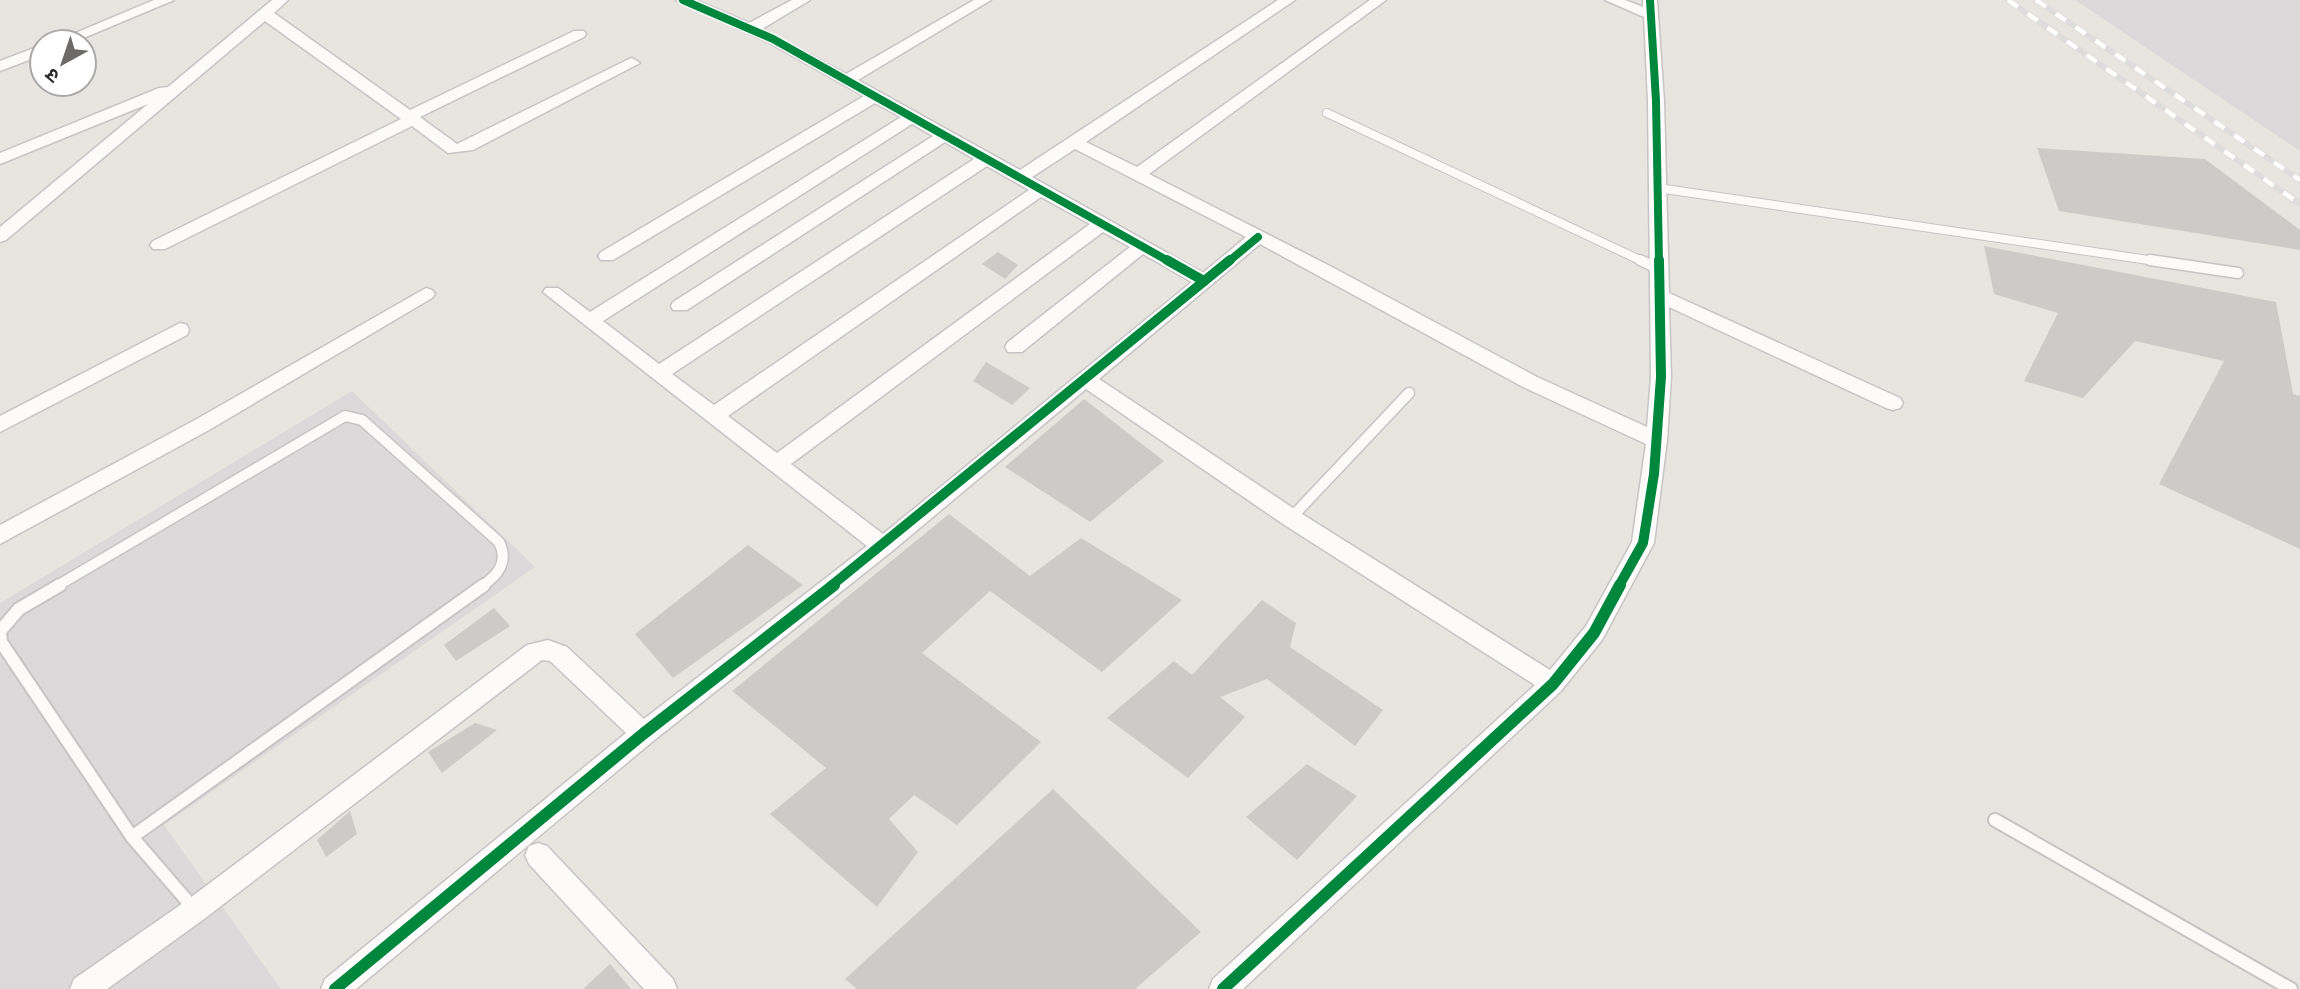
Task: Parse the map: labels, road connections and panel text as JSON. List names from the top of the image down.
{
  "north": "bottom left"
}
